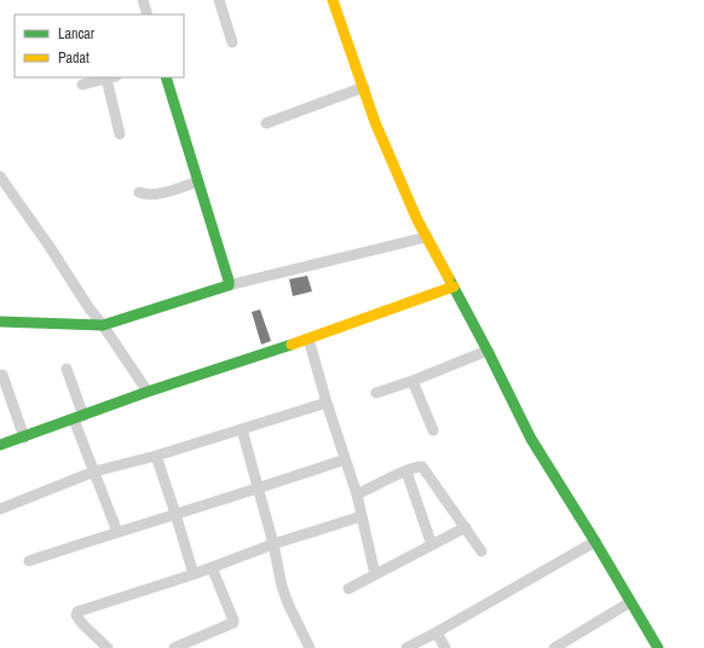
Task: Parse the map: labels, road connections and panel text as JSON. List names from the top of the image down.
{
  "legend": ["Lancar", "Padat"]
}
